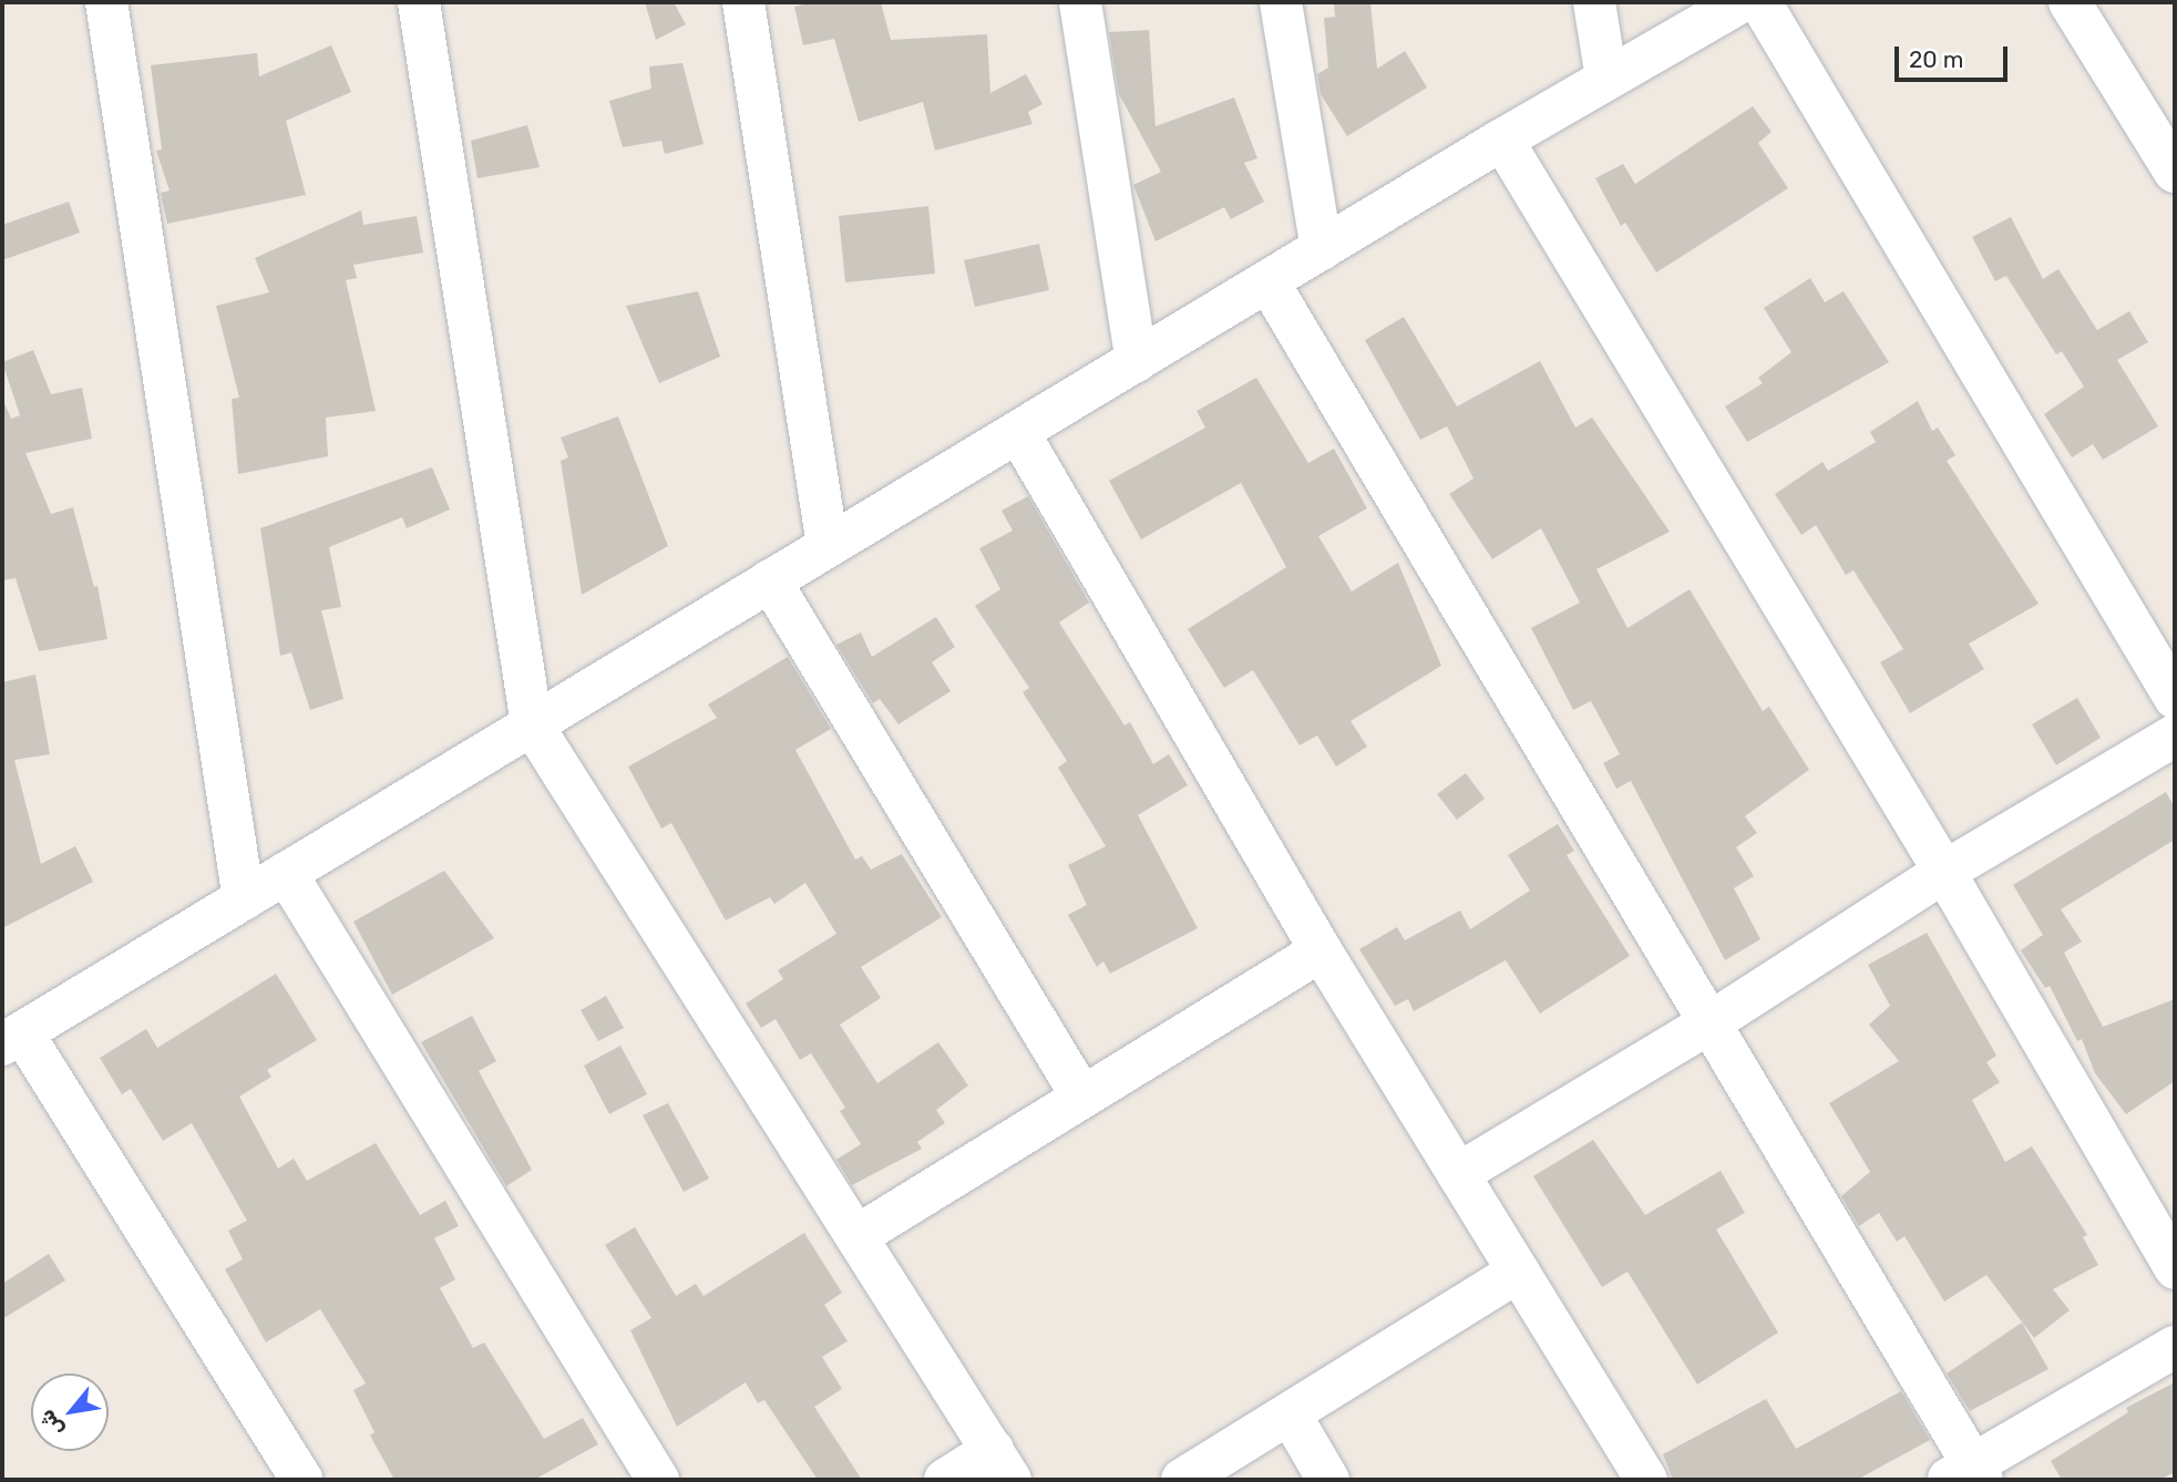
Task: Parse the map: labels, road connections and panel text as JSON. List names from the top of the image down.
{
  "scale_bar": "20 m",
  "north": "bottom left"
}
